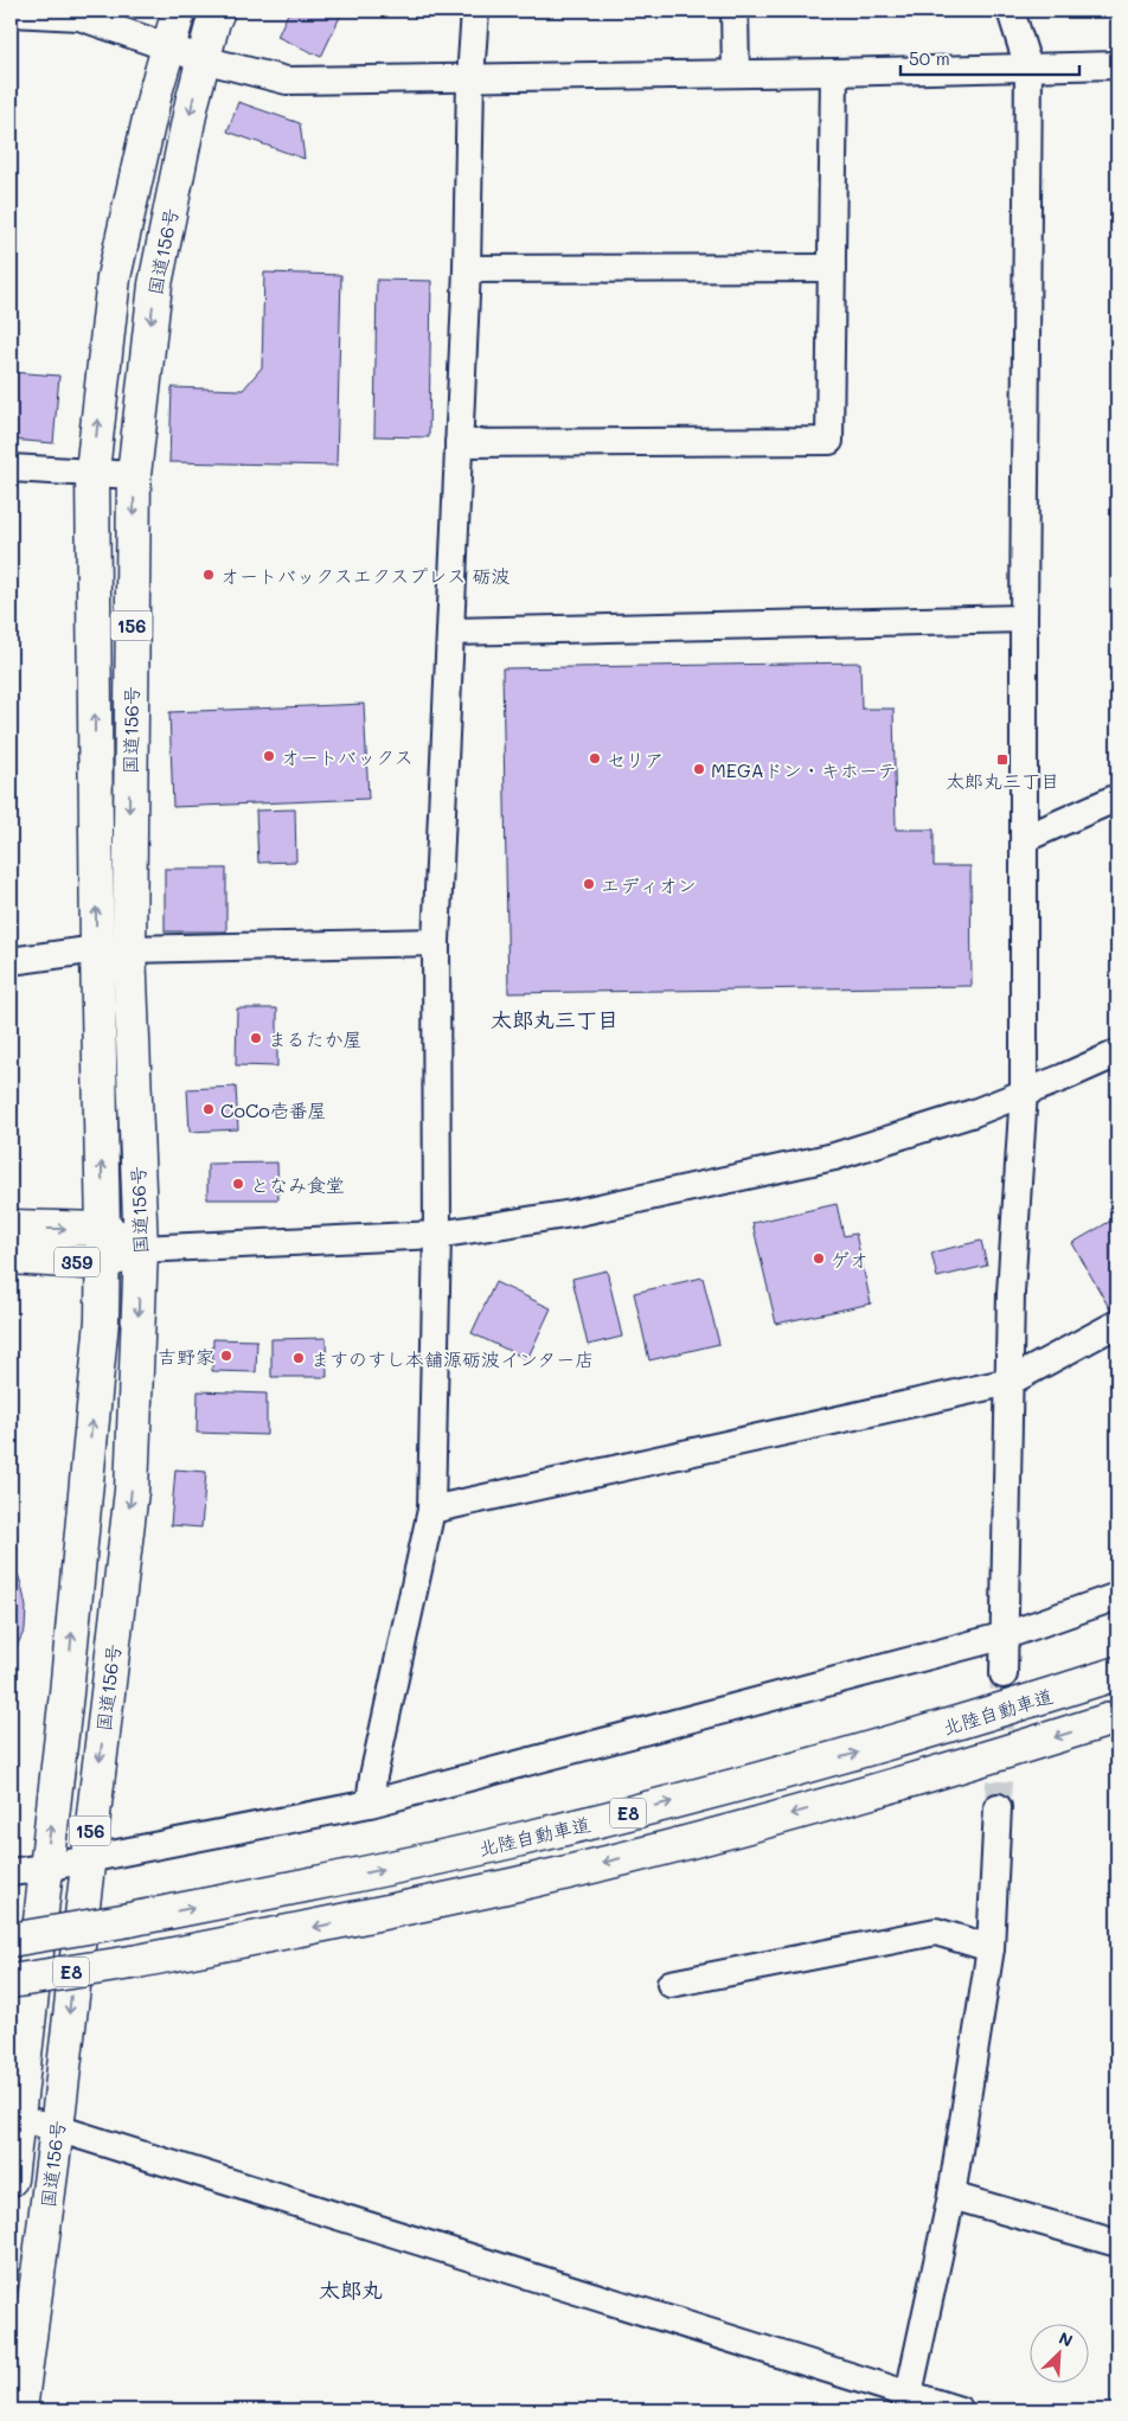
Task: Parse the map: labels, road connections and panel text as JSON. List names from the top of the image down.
{
  "streets": {
    "highway": [
      "国道156号",
      "156",
      "359",
      "北陸自動車道",
      "E8"
    ]
  },
  "crossings": [
    ["国道156号", "359"]
  ],
  "districts": ["太郎丸三丁目", "太郎丸"],
  "places": {
    "other": [
      "オートバックスエクスプレス 砺波",
      "オートバックス",
      "セリア",
      "MEGAドン・キホーテ",
      "エディオン",
      "まるたか屋",
      "CoCo壱番屋",
      "となみ食堂",
      "ゲオ",
      "吉野家",
      "ますのすし本舗源砺波インター店"
    ],
    "transit": ["太郎丸三丁目"]
  },
  "scale_bar": "50 m",
  "north": "top right"
}
